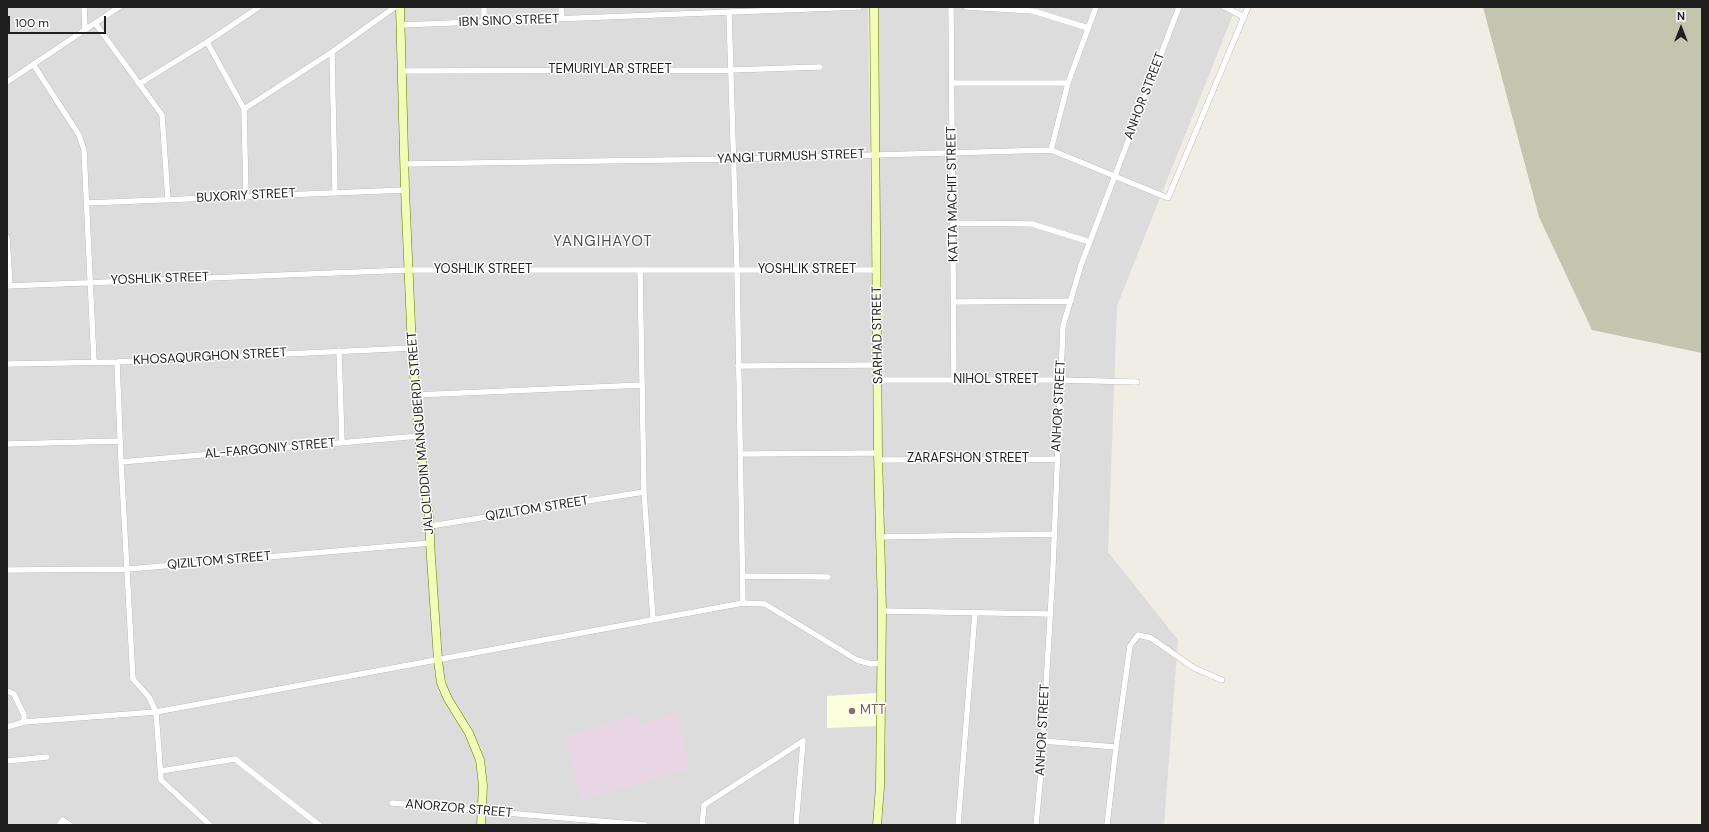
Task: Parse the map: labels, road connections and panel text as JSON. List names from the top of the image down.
{
  "streets": {
    "street": [
      "IBN SINO STREET",
      "TEMURIYLAR STREET",
      "ANHOR STREET",
      "YANGI TURMUSH STREET",
      "KATTA MACHIT STREET",
      "BUXORIY STREET",
      "YOSHLIK STREET",
      "SARHAD STREET",
      "KHOSAQURGHON STREET",
      "NIHOL STREET",
      "JALOLIDDIN MANGUBERDI STREET",
      "AL-FARGONIY STREET",
      "ZARAFSHON STREET",
      "QIZILTOM STREET",
      "ANORZOR STREET"
    ]
  },
  "crossings": [
    ["IBN SINO STREET", "JALOLIDDIN MANGUBERDI STREET"],
    ["TEMURIYLAR STREET", "JALOLIDDIN MANGUBERDI STREET"],
    ["ANHOR STREET", "YANGI TURMUSH STREET"],
    ["ANHOR STREET", "NIHOL STREET"],
    ["ANHOR STREET", "ZARAFSHON STREET"],
    ["YANGI TURMUSH STREET", "KATTA MACHIT STREET"],
    ["YANGI TURMUSH STREET", "SARHAD STREET"],
    ["YANGI TURMUSH STREET", "JALOLIDDIN MANGUBERDI STREET"],
    ["KATTA MACHIT STREET", "NIHOL STREET"],
    ["BUXORIY STREET", "JALOLIDDIN MANGUBERDI STREET"],
    ["YOSHLIK STREET", "SARHAD STREET"],
    ["YOSHLIK STREET", "JALOLIDDIN MANGUBERDI STREET"],
    ["SARHAD STREET", "NIHOL STREET"],
    ["SARHAD STREET", "ZARAFSHON STREET"],
    ["KHOSAQURGHON STREET", "JALOLIDDIN MANGUBERDI STREET"],
    ["JALOLIDDIN MANGUBERDI STREET", "AL-FARGONIY STREET"],
    ["JALOLIDDIN MANGUBERDI STREET", "QIZILTOM STREET"],
    ["JALOLIDDIN MANGUBERDI STREET", "ANORZOR STREET"]
  ],
  "districts": ["YANGIHAYOT"],
  "places": ["MTT"],
  "scale_bar": "100 m",
  "north": "top"
}
